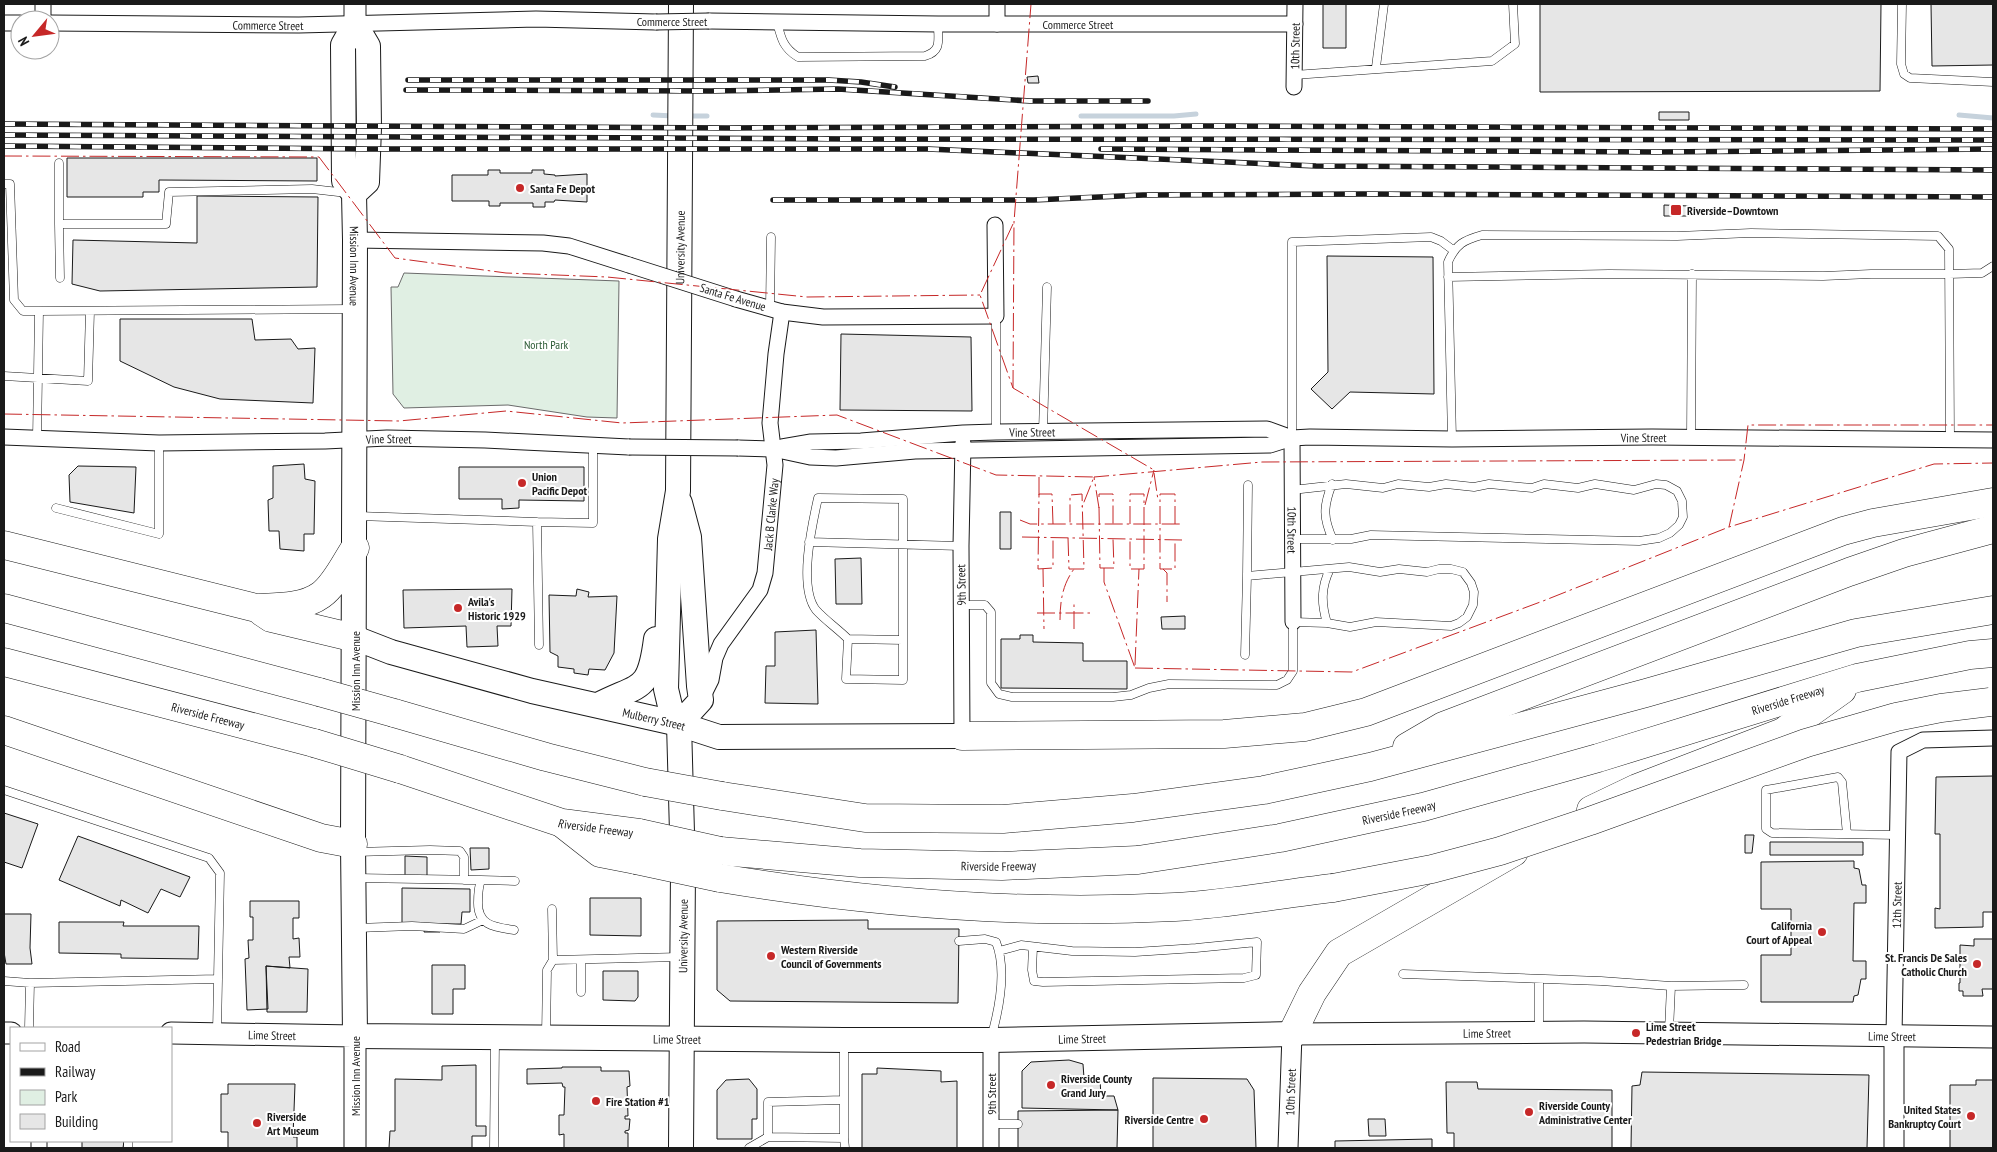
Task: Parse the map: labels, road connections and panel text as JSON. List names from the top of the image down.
{
  "streets": {
    "highway": ["Riverside Freeway"],
    "main road": [
      "University Avenue",
      "Mission Inn Avenue",
      "Mulberry Street",
      "Lime Street"
    ],
    "street": [
      "Commerce Street",
      "10th Street",
      "Santa Fe Avenue",
      "Vine Street",
      "Jack B Clarke Way",
      "9th Street",
      "12th Street"
    ]
  },
  "crossings": [
    ["Commerce Street", "10th Street"],
    ["Commerce Street", "Mission Inn Avenue"],
    ["10th Street", "Vine Street"],
    ["10th Street", "Lime Street"],
    ["University Avenue", "Jack B Clarke Way"],
    ["University Avenue", "Mulberry Street"],
    ["University Avenue", "Lime Street"],
    ["Mission Inn Avenue", "Santa Fe Avenue"],
    ["Mission Inn Avenue", "Vine Street"],
    ["Mission Inn Avenue", "Mulberry Street"],
    ["Mission Inn Avenue", "Lime Street"],
    ["Santa Fe Avenue", "Jack B Clarke Way"],
    ["Vine Street", "Jack B Clarke Way"],
    ["Vine Street", "9th Street"],
    ["9th Street", "Mulberry Street"],
    ["9th Street", "Lime Street"],
    ["12th Street", "Lime Street"]
  ],
  "parks": ["North Park"],
  "places": {
    "other": [
      "Santa Fe Depot",
      "Union Pacific Depot",
      "Avila's Historic 1929",
      "California Court of Appeal",
      "Western Riverside Council of Governments",
      "St. Francis De Sales Catholic Church",
      "Lime Street Pedestrian Bridge",
      "Riverside County Grand Jury",
      "Fire Station #1",
      "Riverside County Administrative Center",
      "United States Bankruptcy Court",
      "Riverside Centre",
      "Riverside Art Museum"
    ],
    "transit": ["Riverside–Downtown"]
  },
  "legend": [
    "Road",
    "Railway",
    "Park",
    "Building"
  ],
  "north": "bottom left"
}
